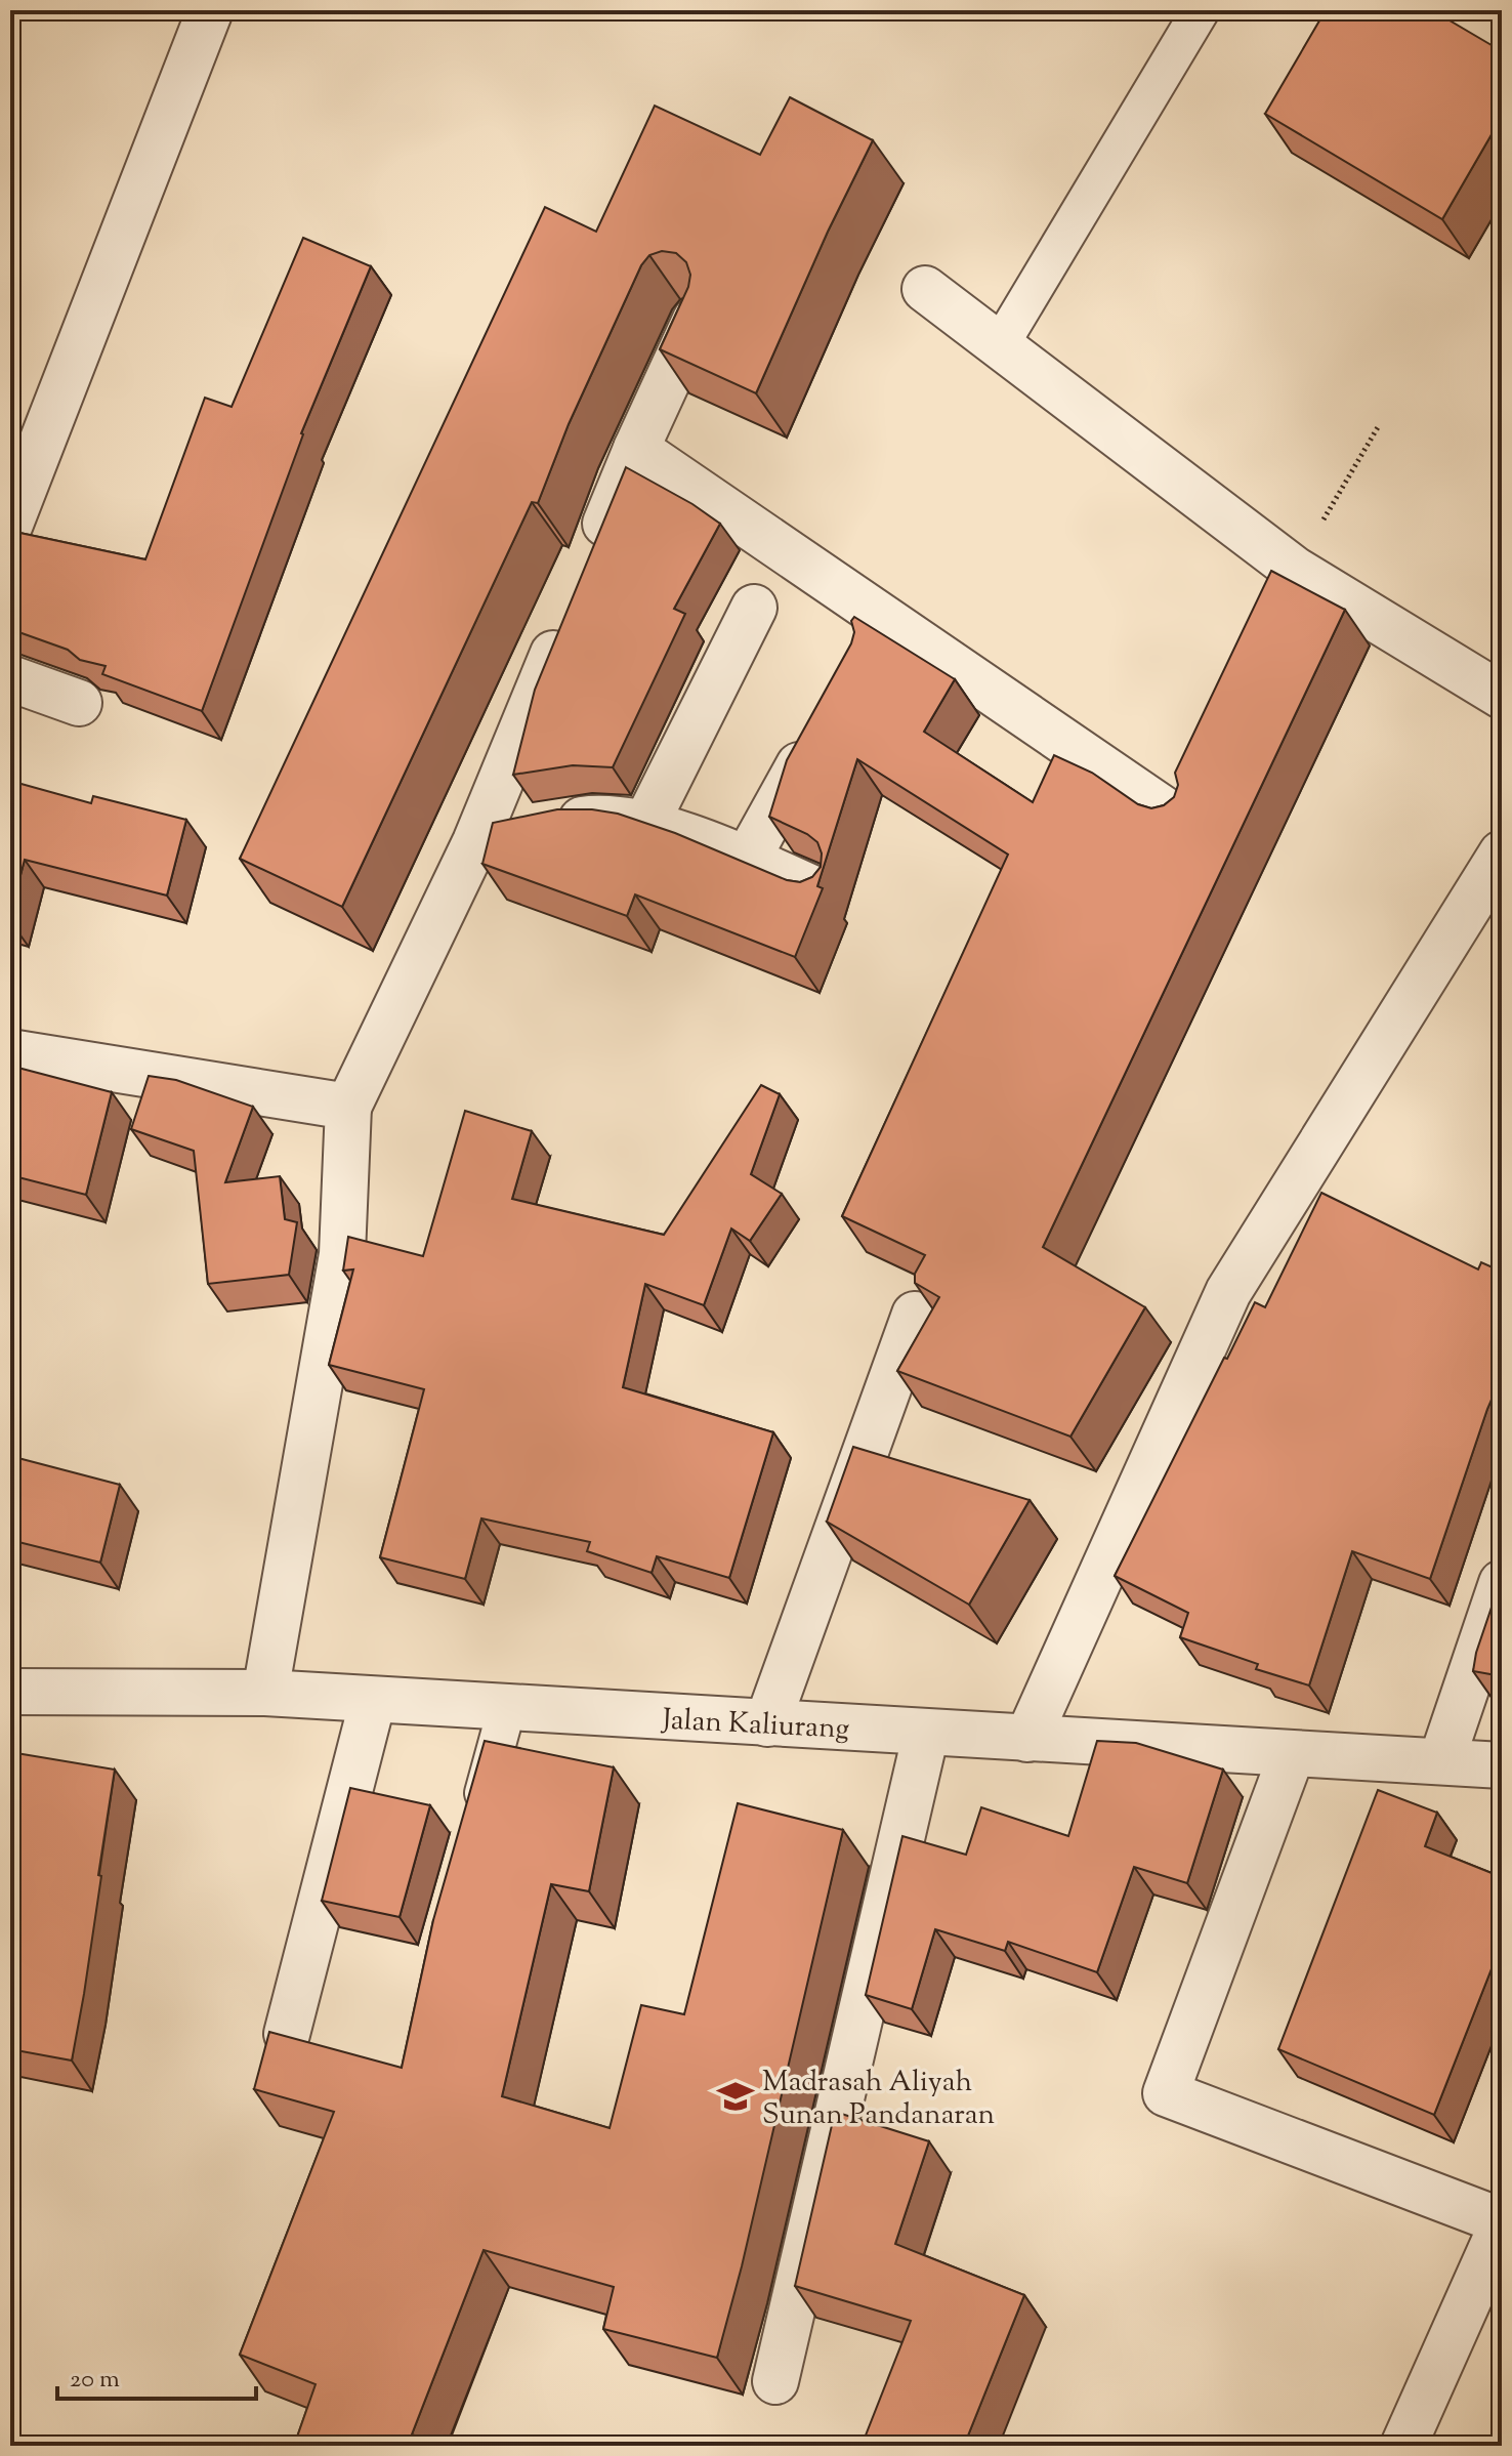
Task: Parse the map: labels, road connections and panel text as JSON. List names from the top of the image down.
{
  "streets": {
    "street": ["Jalan Kaliurang"]
  },
  "places": {
    "school or university": ["Madrasah Aliyah Sunan Pandanaran"]
  },
  "scale_bar": "20 m"
}
